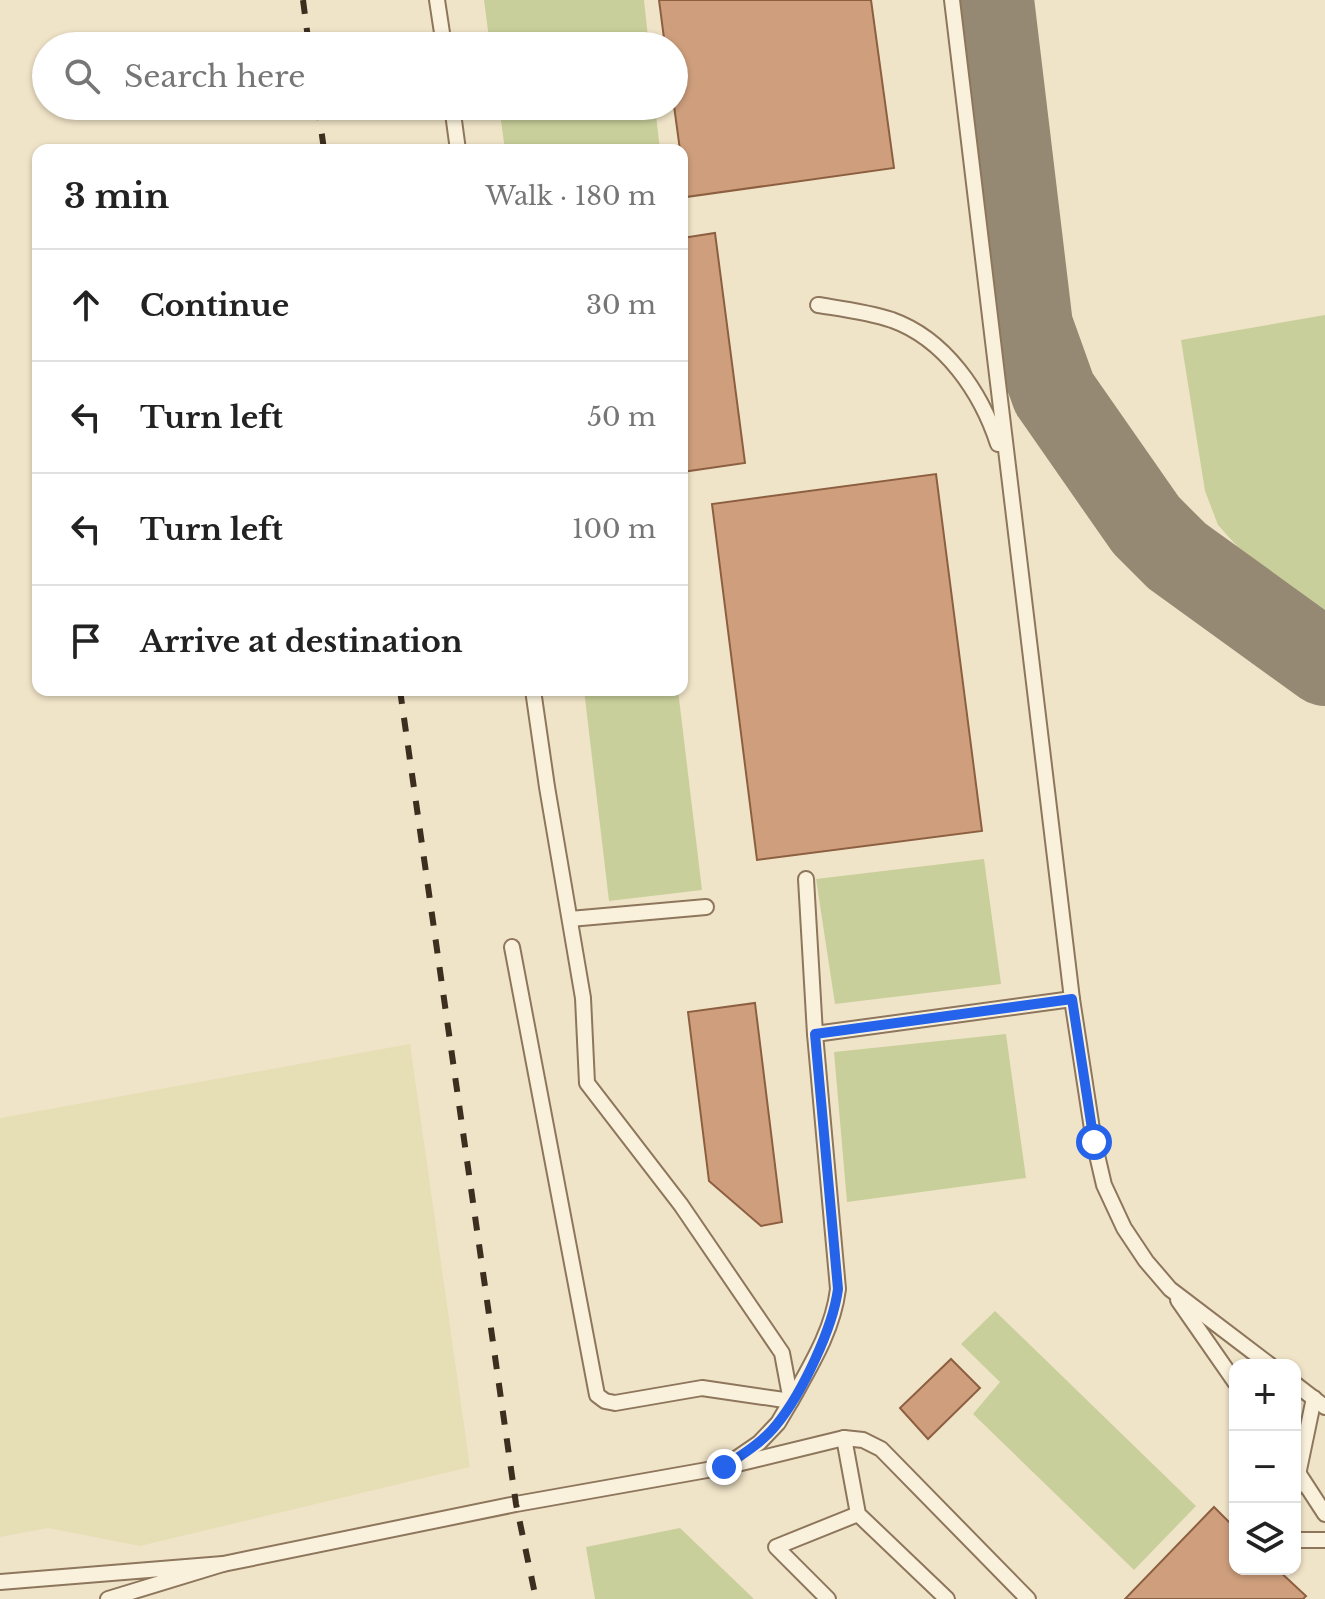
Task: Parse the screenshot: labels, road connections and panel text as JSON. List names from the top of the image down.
{
  "page": {
    "search": "Search here",
    "heading": ["3 min", "Walk · 180 m"],
    "list": [
      ["Continue", "30 m"],
      ["Turn left", "50 m"],
      ["Turn left", "100 m"],
      "Arrive at destination"
    ],
    "map_buttons": ["+", "−"]
  }
}
